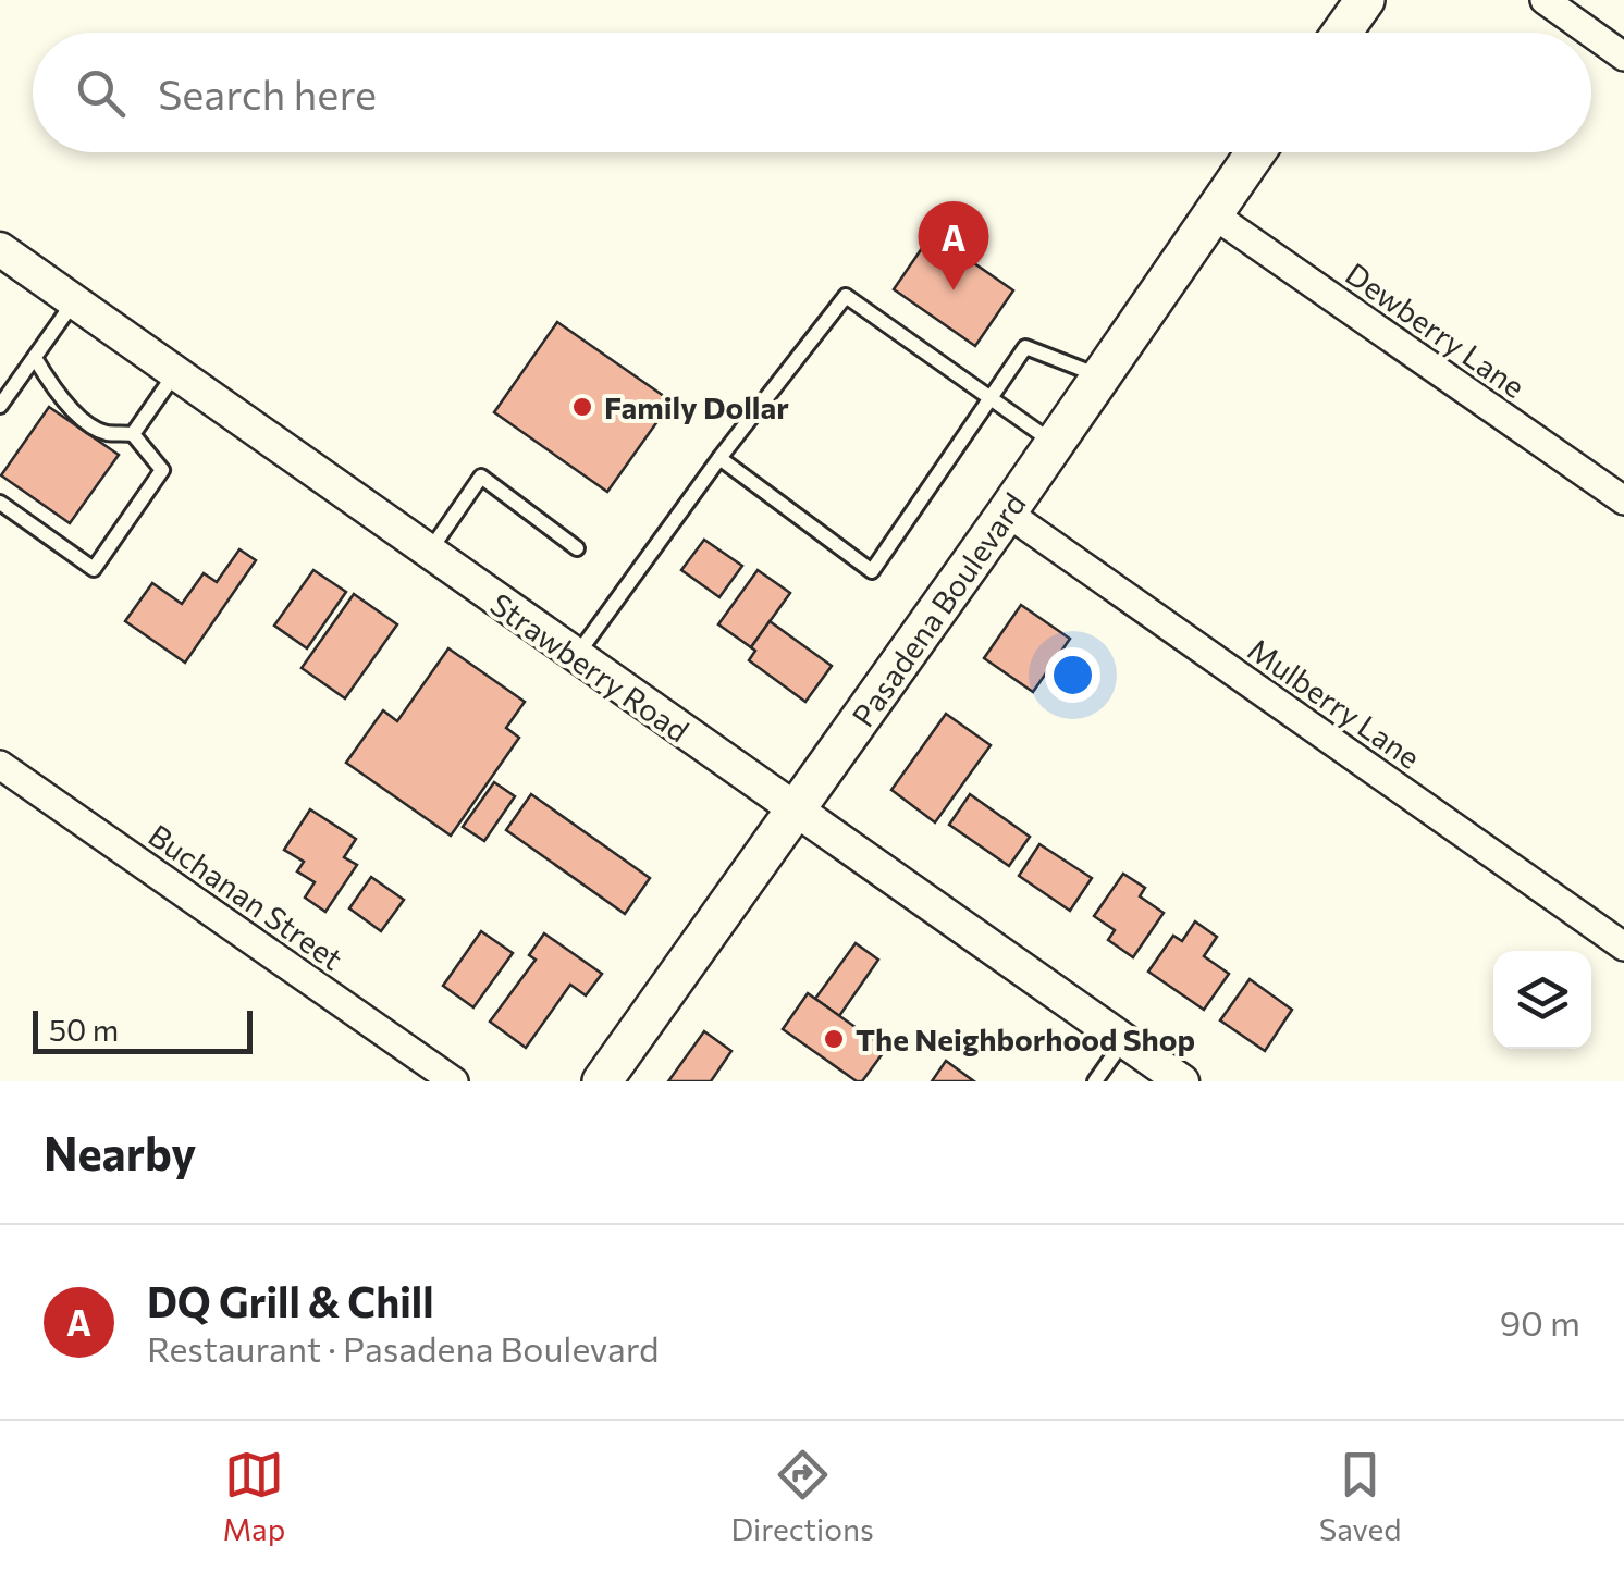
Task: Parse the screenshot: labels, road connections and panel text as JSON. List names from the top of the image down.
{
  "streets": {
    "main road": ["Pasadena Boulevard"],
    "street": [
      "Dewberry Lane",
      "Strawberry Road",
      "Mulberry Lane",
      "Buchanan Street"
    ]
  },
  "crossings": [
    ["Dewberry Lane", "Pasadena Boulevard"],
    ["Pasadena Boulevard", "Strawberry Road"],
    ["Pasadena Boulevard", "Mulberry Lane"]
  ],
  "places": ["Family Dollar", "The Neighborhood Shop"],
  "scale_bar": "50 m",
  "page": {
    "search": "Search here",
    "pins": "A",
    "scale": "50 m",
    "heading": "Nearby",
    "list": [
      {
        "mark": "A",
        "name": "DQ Grill & Chill",
        "note": "Restaurant · Pasadena Boulevard",
        "value": "90 m"
      }
    ],
    "nav": ["Map", "Directions", "Saved"]
  }
}
